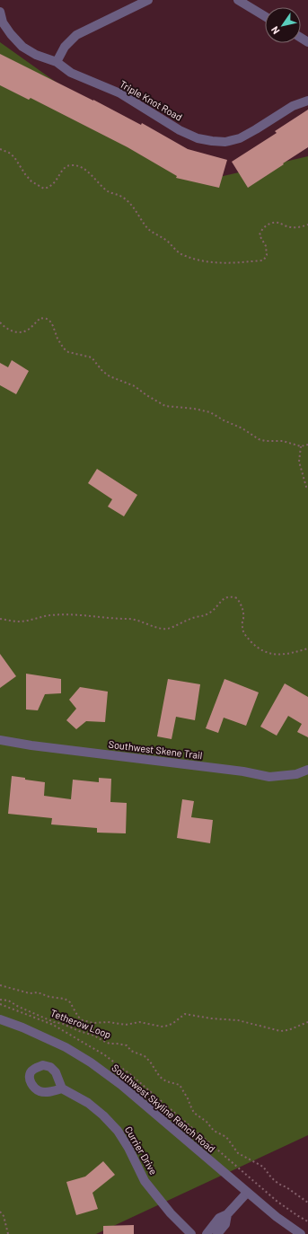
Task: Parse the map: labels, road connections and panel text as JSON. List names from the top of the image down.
{
  "streets": {
    "street": [
      "Triple Knot Road",
      "Southwest Skene Trail",
      "Southwest Skyline Ranch Road",
      "Currier Drive"
    ],
    "path": ["Tetherow Loop"]
  },
  "north": "bottom left"
}
